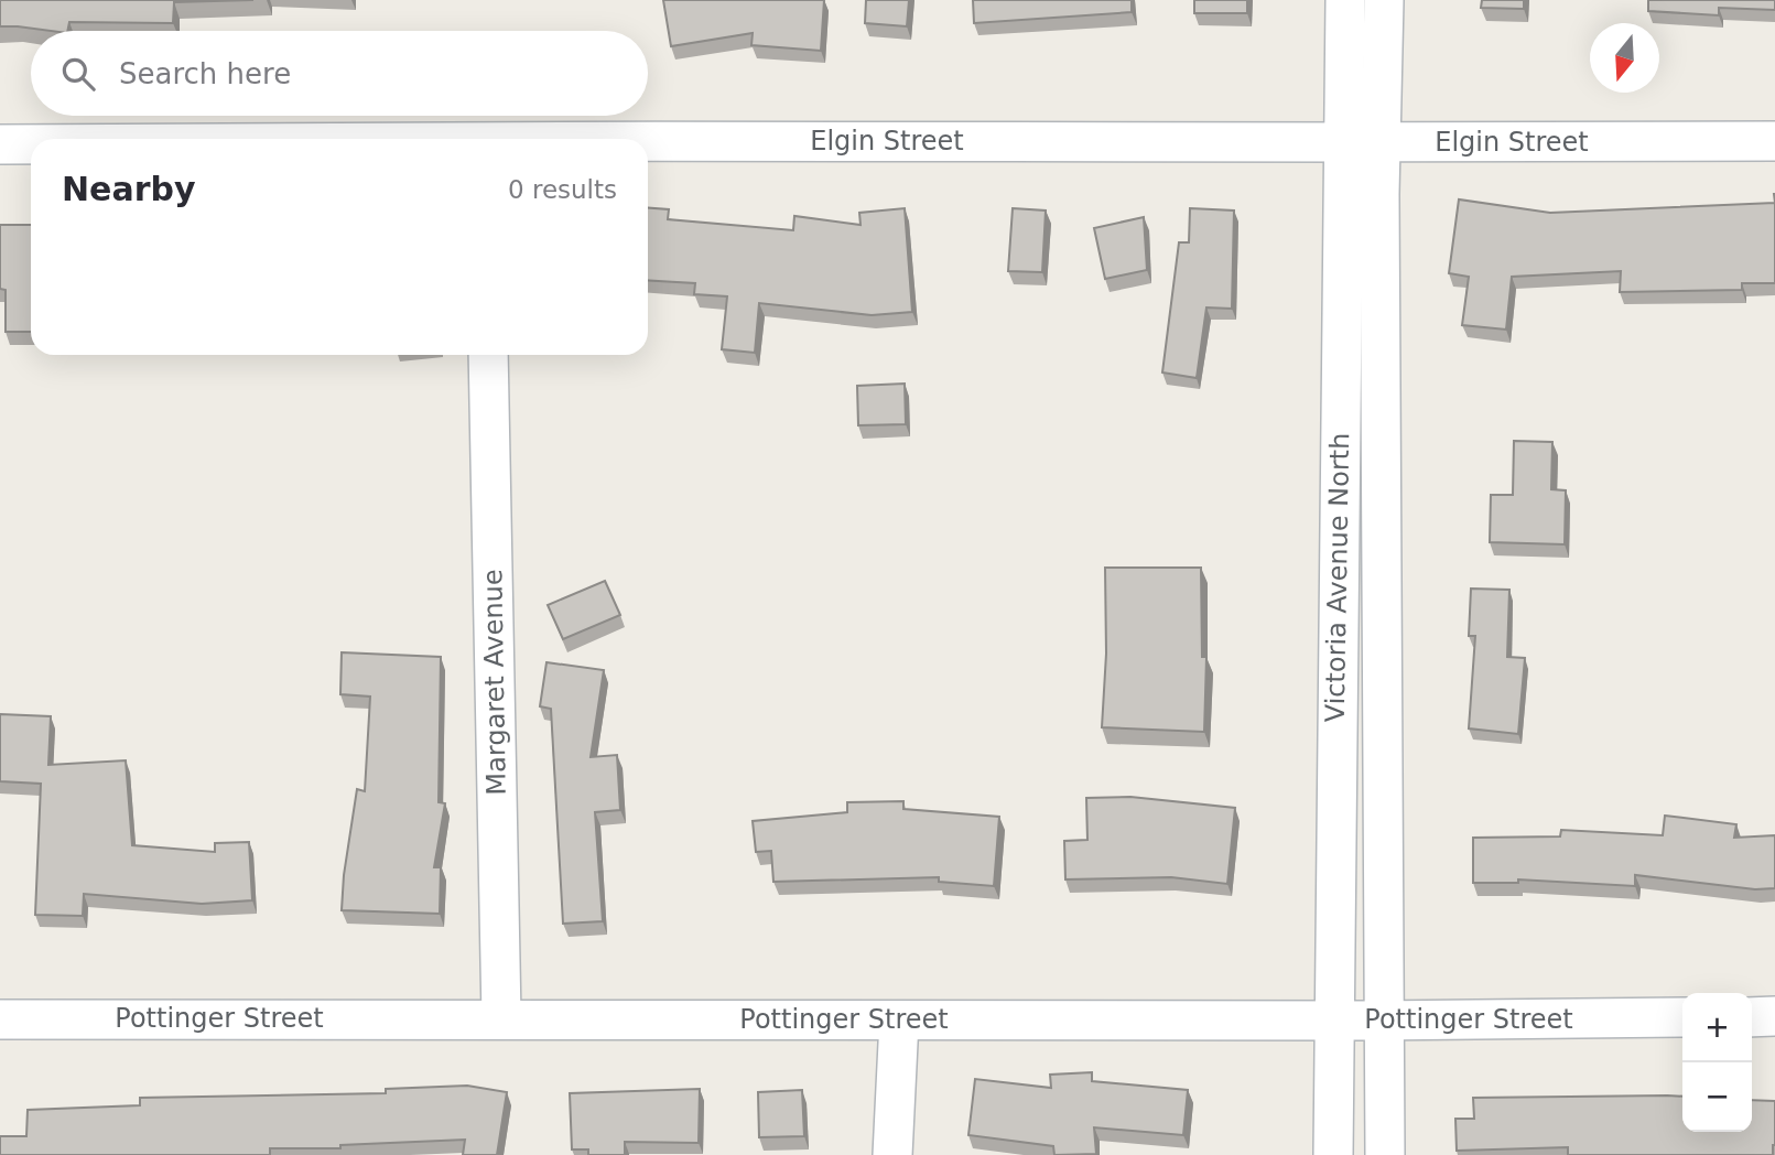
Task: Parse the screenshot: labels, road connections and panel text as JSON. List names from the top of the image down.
{
  "streets": {
    "street": [
      "Elgin Street",
      "Victoria Avenue North",
      "Margaret Avenue",
      "Pottinger Street"
    ]
  },
  "crossings": [
    ["Elgin Street", "Victoria Avenue North"],
    ["Victoria Avenue North", "Pottinger Street"],
    ["Margaret Avenue", "Pottinger Street"]
  ],
  "north": "bottom",
  "page": {
    "search": "Search here",
    "heading": ["Nearby", "0 results"],
    "map_buttons": ["+", "−"]
  }
}
